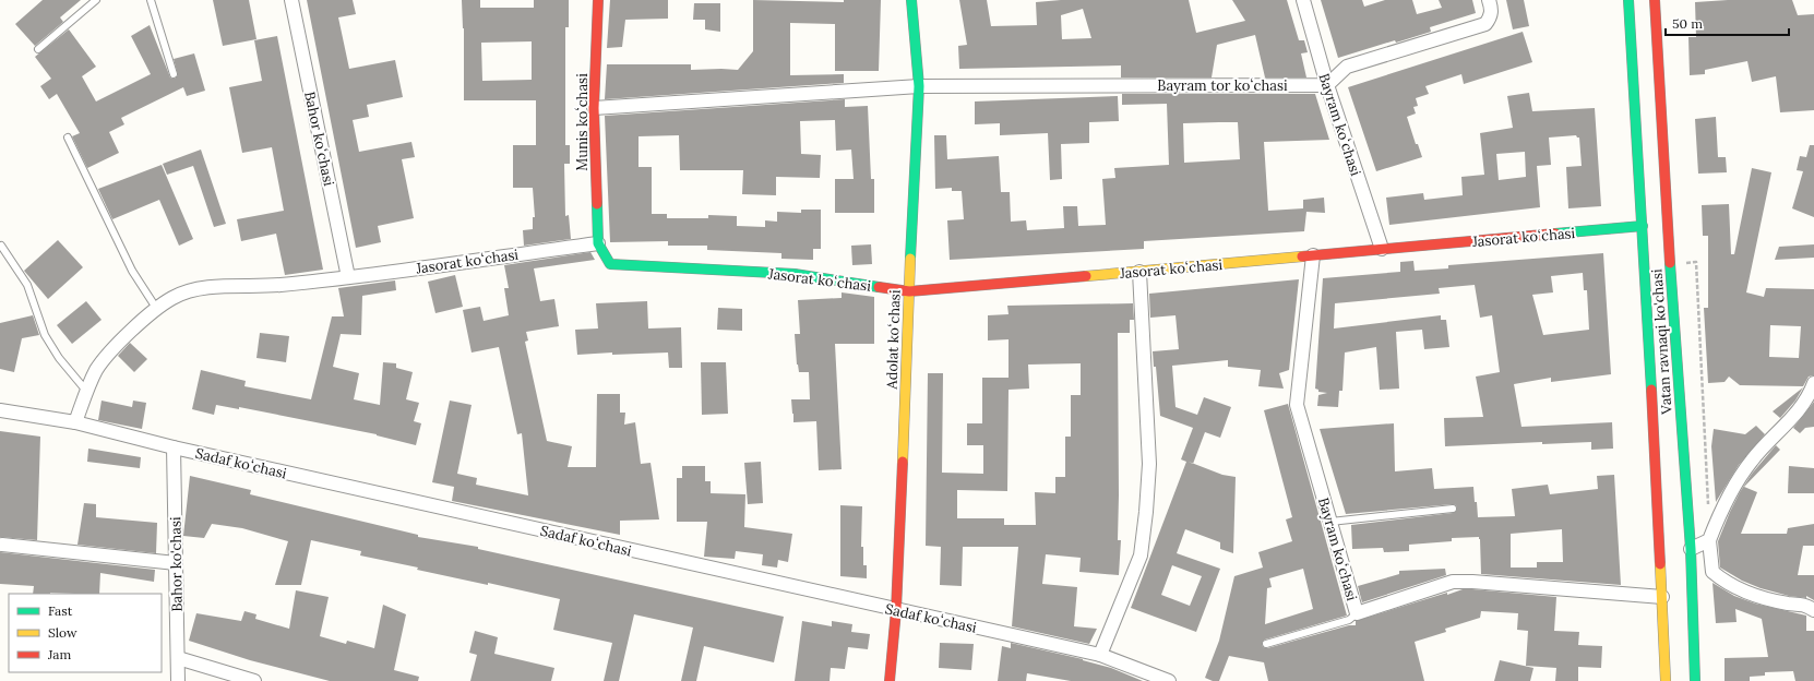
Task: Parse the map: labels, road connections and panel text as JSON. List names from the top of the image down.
{
  "streets": {
    "street": [
      "Bayram tor koʻchasi",
      "Munis koʻchasi",
      "Bayram koʻchasi",
      "Bahor koʻchasi",
      "Jasorat koʻchasi",
      "Adolat koʻchasi",
      "Vatan ravnaqi ko'chasi",
      "Sadaf koʻchasi",
      "Bahor ko'chasi"
    ]
  },
  "crossings": [
    ["Bayram tor koʻchasi", "Munis koʻchasi"],
    ["Bayram tor koʻchasi", "Bayram koʻchasi"],
    ["Bayram tor koʻchasi", "Adolat koʻchasi"],
    ["Munis koʻchasi", "Jasorat koʻchasi"],
    ["Bayram koʻchasi", "Jasorat koʻchasi"],
    ["Bayram koʻchasi", "Vatan ravnaqi ko'chasi"],
    ["Bahor koʻchasi", "Jasorat koʻchasi"],
    ["Jasorat koʻchasi", "Adolat koʻchasi"],
    ["Jasorat koʻchasi", "Vatan ravnaqi ko'chasi"],
    ["Jasorat koʻchasi", "Sadaf koʻchasi"],
    ["Adolat koʻchasi", "Sadaf koʻchasi"],
    ["Sadaf koʻchasi", "Bahor ko'chasi"]
  ],
  "legend": ["Fast", "Slow", "Jam"],
  "scale_bar": "50 m"
}
